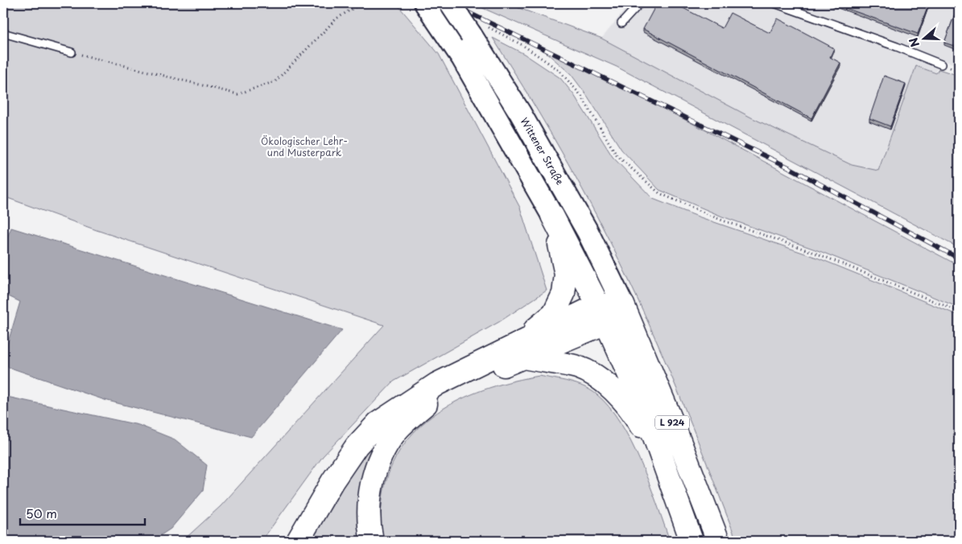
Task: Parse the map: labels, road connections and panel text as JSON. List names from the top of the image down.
{
  "streets": {
    "highway": ["L 924"],
    "main road": ["Wittener Straße"]
  },
  "crossings": [
    ["Wittener Straße", "L 924"]
  ],
  "parks": ["Ökologischer Lehr- und Musterpark"],
  "scale_bar": "50 m",
  "north": "left"
}
